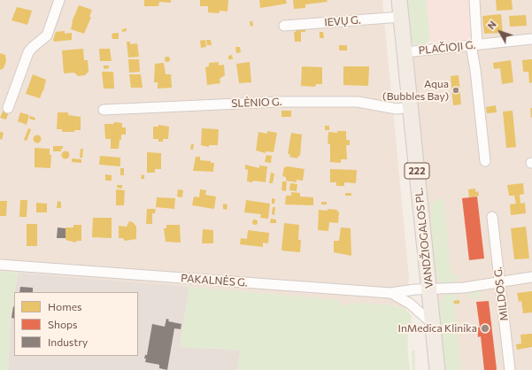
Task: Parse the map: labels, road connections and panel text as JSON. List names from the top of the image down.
{
  "streets": {
    "main road": ["222", "VANDŽIOGALOS PL."],
    "street": [
      "IEVŲ G.",
      "PLAČIOJI G.",
      "SLĖNIO G.",
      "PAKALNĖS G.",
      "MILDOS G."
    ]
  },
  "crossings": [
    ["IEVŲ G.", "VANDŽIOGALOS PL."],
    ["PLAČIOJI G.", "VANDŽIOGALOS PL."],
    ["SLĖNIO G.", "VANDŽIOGALOS PL."],
    ["VANDŽIOGALOS PL.", "PAKALNĖS G."],
    ["PAKALNĖS G.", "MILDOS G."]
  ],
  "places": ["Aqua (Bubbles Bay)", "InMedica Klinika"],
  "legend": ["Homes", "Shops", "Industry"],
  "north": "top left"
}
